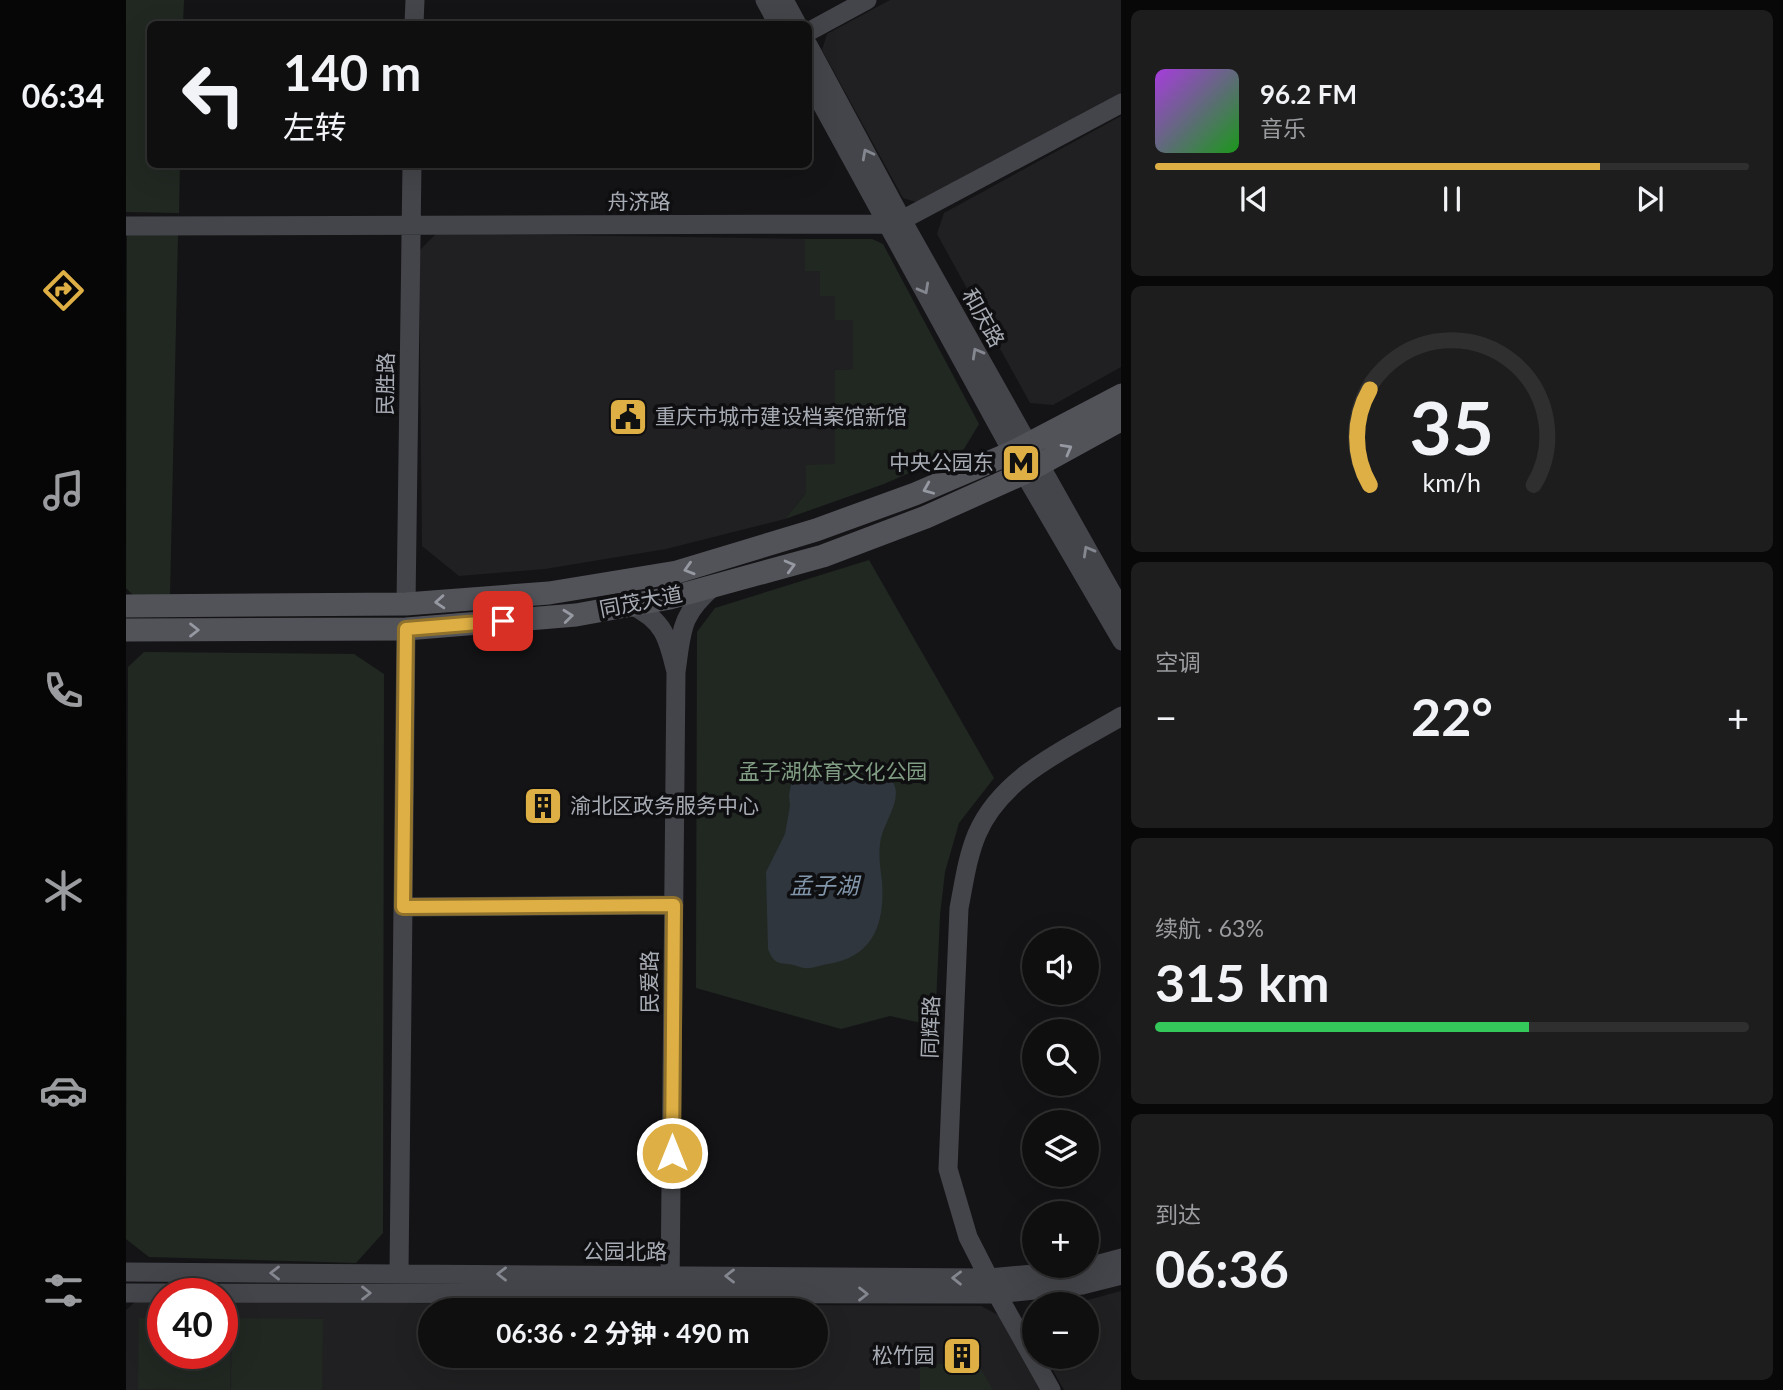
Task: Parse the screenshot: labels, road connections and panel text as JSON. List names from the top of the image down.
{
  "streets": {
    "main road": ["同茂大道"],
    "street": [
      "舟济路",
      "和庆路",
      "民胜路",
      "民爱路",
      "同辉路",
      "公园北路"
    ]
  },
  "crossings": [
    ["舟济路", "和庆路"],
    ["舟济路", "民胜路"],
    ["和庆路", "同茂大道"],
    ["民胜路", "同茂大道"],
    ["民爱路", "公园北路"],
    ["同辉路", "公园北路"]
  ],
  "water": ["孟子湖"],
  "parks": ["孟子湖体育文化公园"],
  "places": {
    "public building": ["重庆市城市建设档案馆新馆"],
    "metro station": ["中央公园东"],
    "building": ["渝北区政务服务中心", "松竹园"]
  },
  "page": {
    "tabs": "06:34",
    "turn": ["140 m", "左转"],
    "song": ["96.2 FM", "音乐"],
    "tile": [
      "空调",
      ["续航 · 63%", "315 km"],
      ["到达", "06:36"]
    ],
    "heat": ["−", "22°", "+"],
    "map_buttons": ["+", "−"],
    "limit": "40",
    "trip": "06:36 · 2 分钟 · 490 m",
    "gauge": ["35", "km/h"]
  }
}
